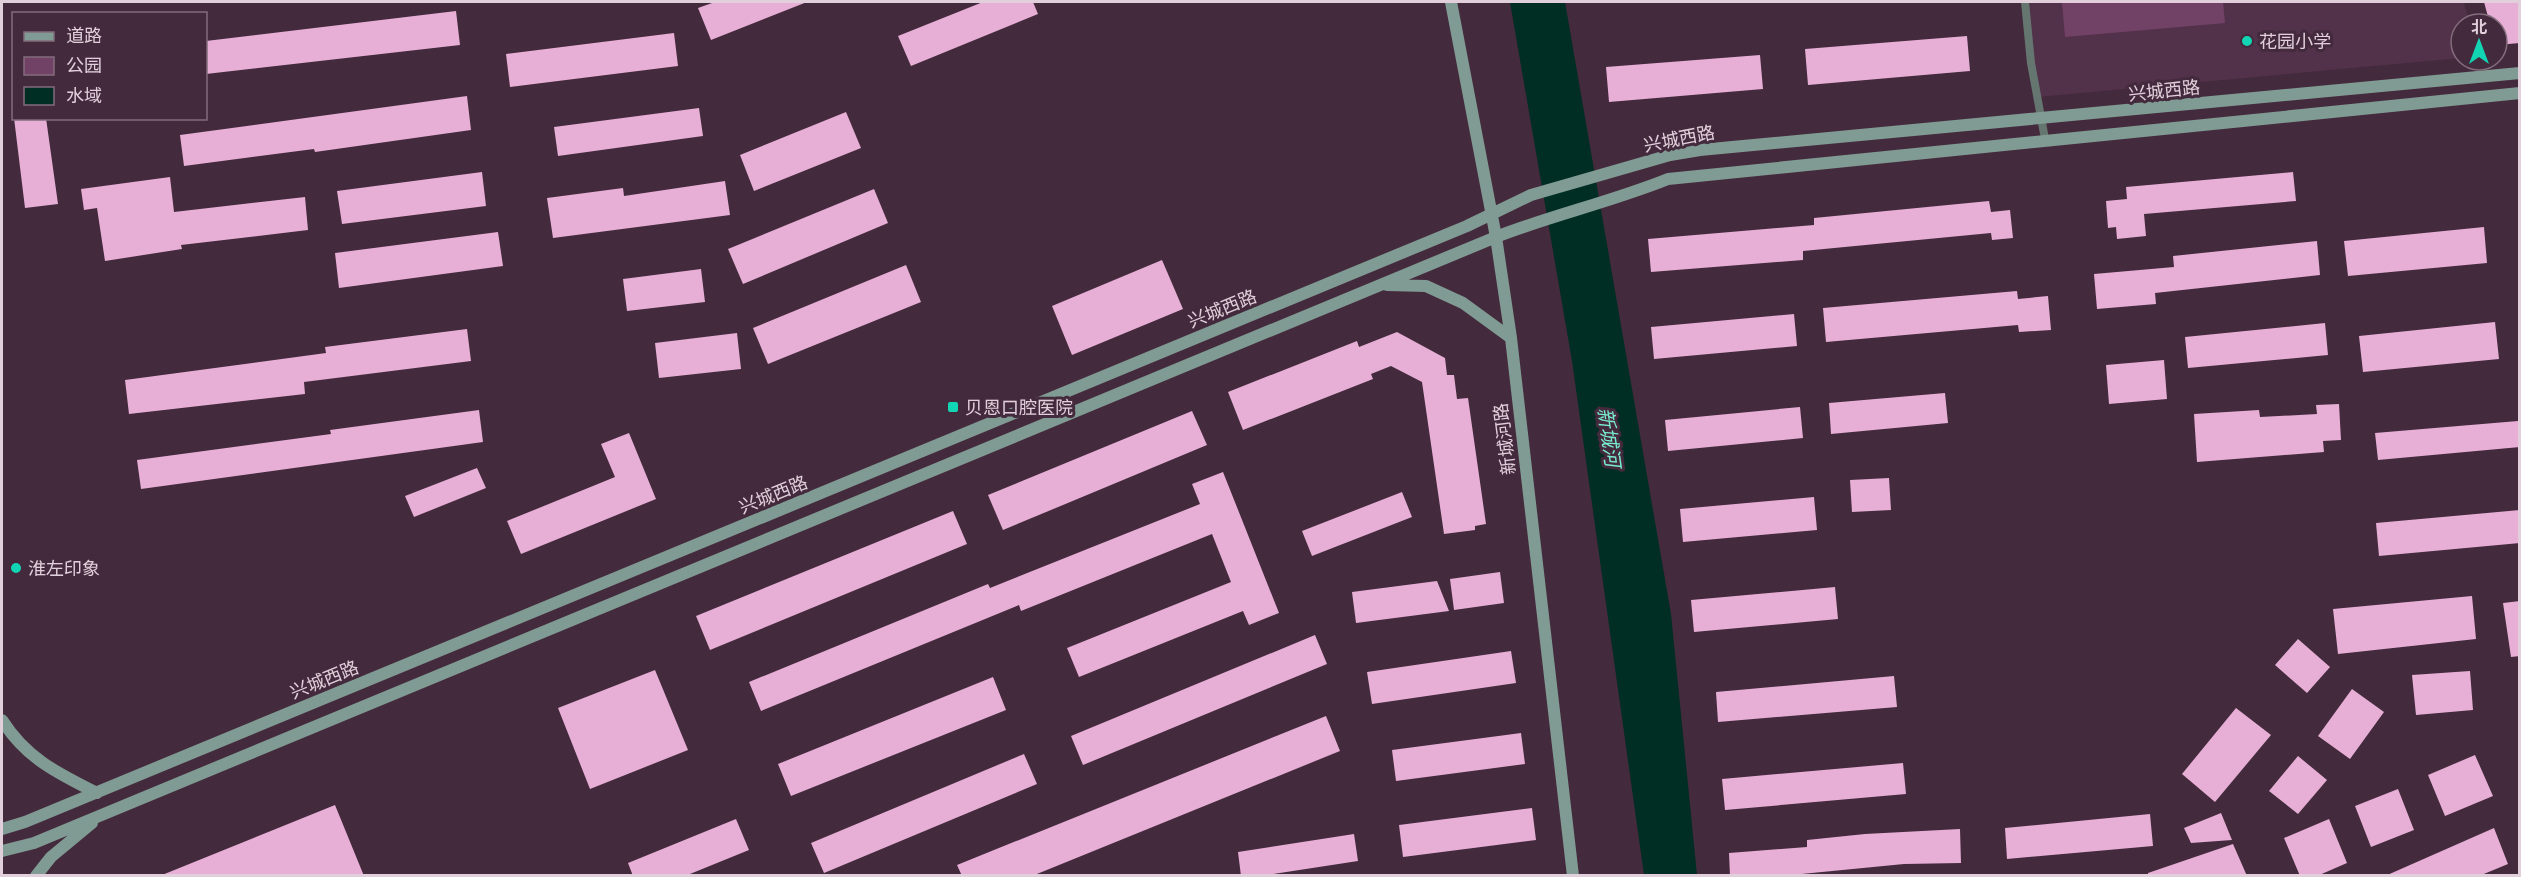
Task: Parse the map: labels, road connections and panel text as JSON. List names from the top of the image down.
{
  "streets": {
    "street": ["兴城西路", "新城河路"]
  },
  "crossings": [
    ["兴城西路", "新城河路"]
  ],
  "water": ["新城河"],
  "places": {
    "other": ["花园小学", "淮左印象"],
    "transit": ["贝恩口腔医院"]
  },
  "legend": ["道路", "公园", "水域"],
  "north": "top"
}
